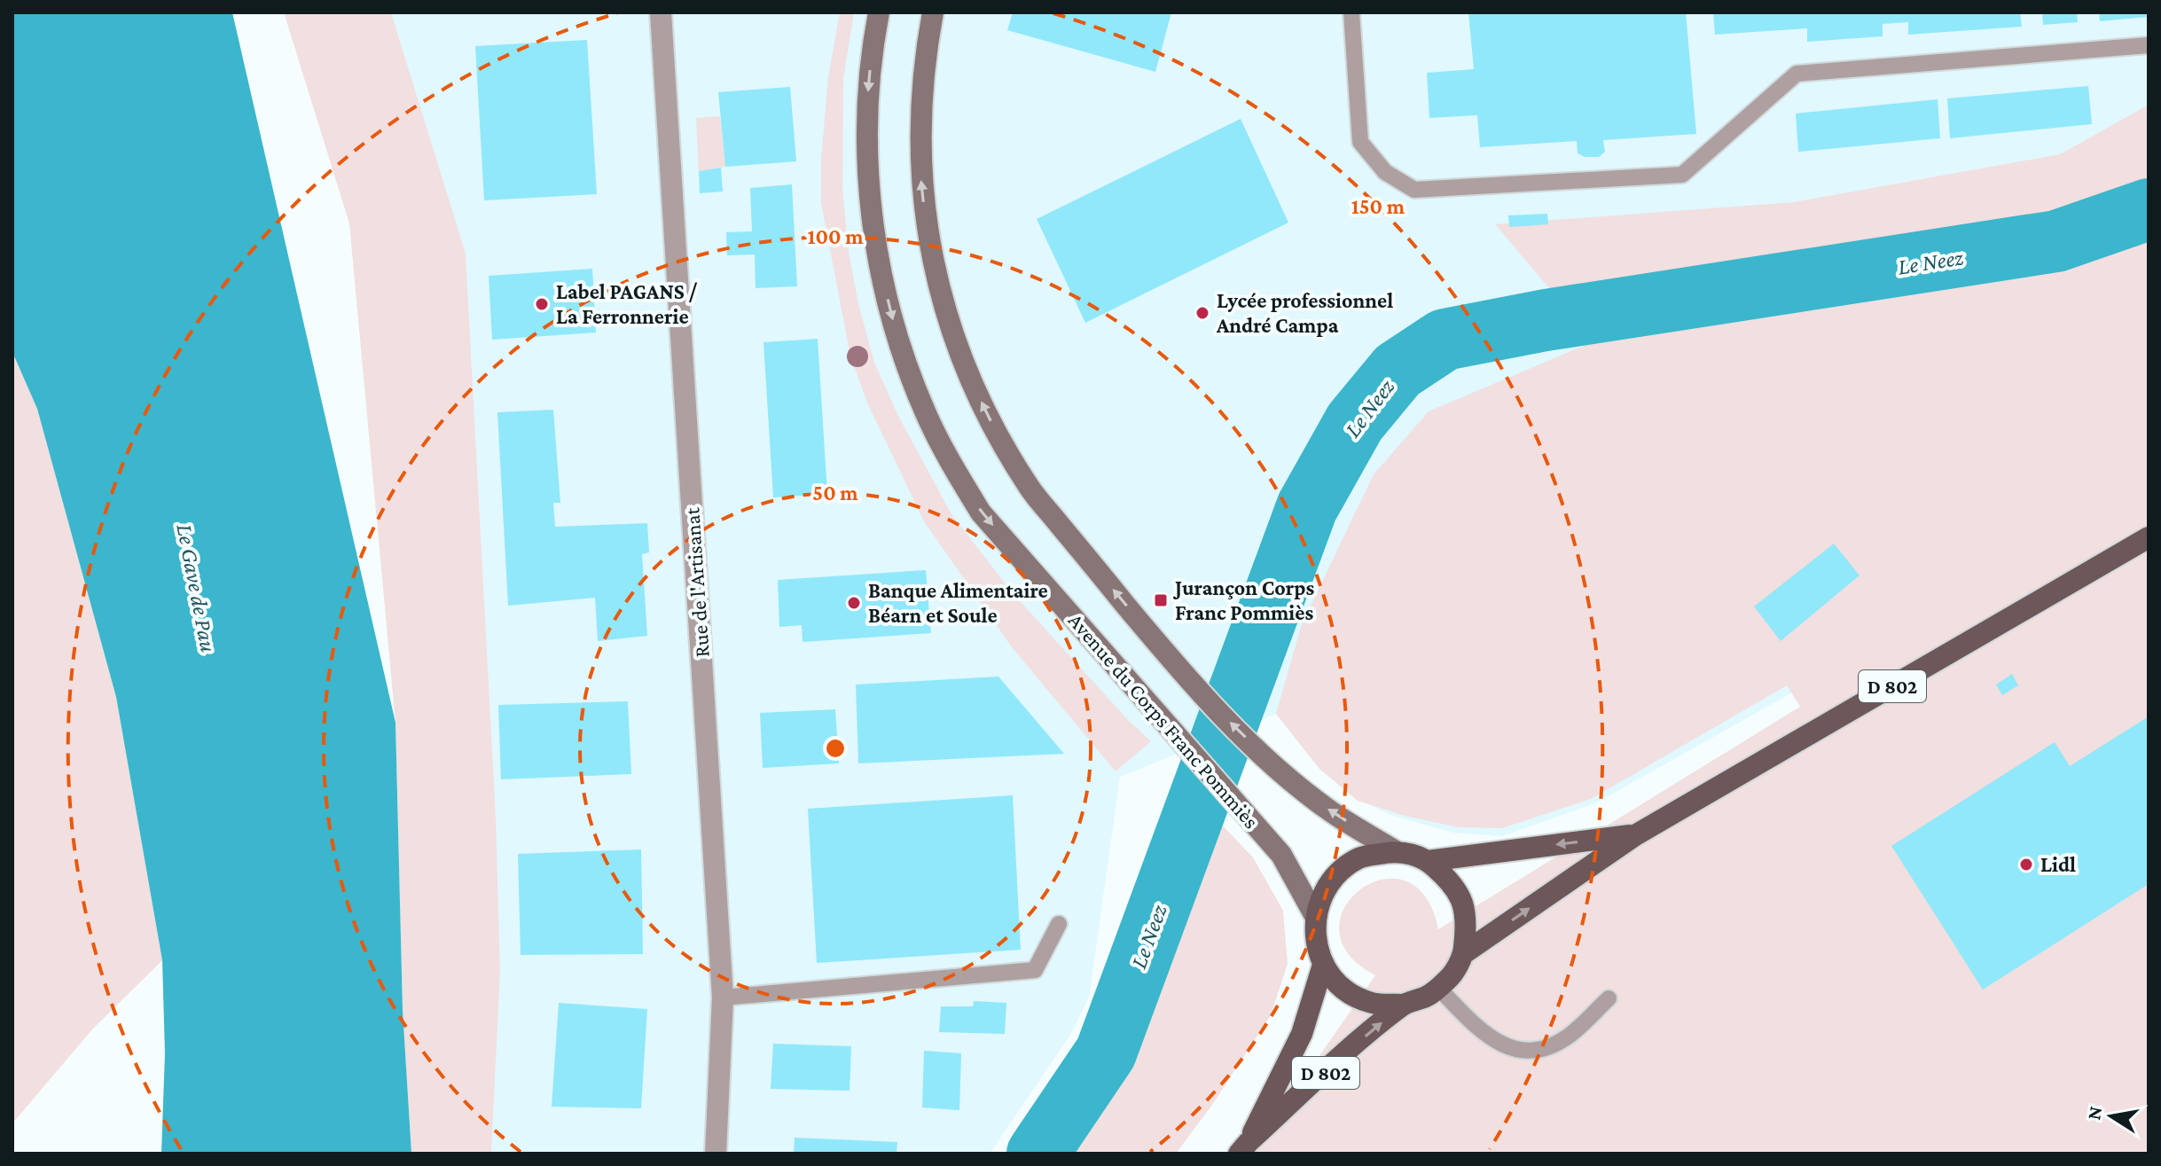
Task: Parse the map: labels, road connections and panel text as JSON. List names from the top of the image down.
{
  "streets": {
    "main road": ["D 802", "Avenue du Corps Franc Pommiès"],
    "street": ["Rue de l'Artisanat"]
  },
  "crossings": [
    ["D 802", "Avenue du Corps Franc Pommiès"]
  ],
  "water": ["Le Neez", "Le Gave de Pau"],
  "places": {
    "other": [
      "Label PAGANS / La Ferronnerie",
      "Lycée professionnel André Campa",
      "Banque Alimentaire Béarn et Soule",
      "Lidl"
    ],
    "transit": ["Jurançon Corps Franc Pommiès"]
  },
  "north": "left",
  "rings": ["150 m", "100 m", "50 m"]
}
